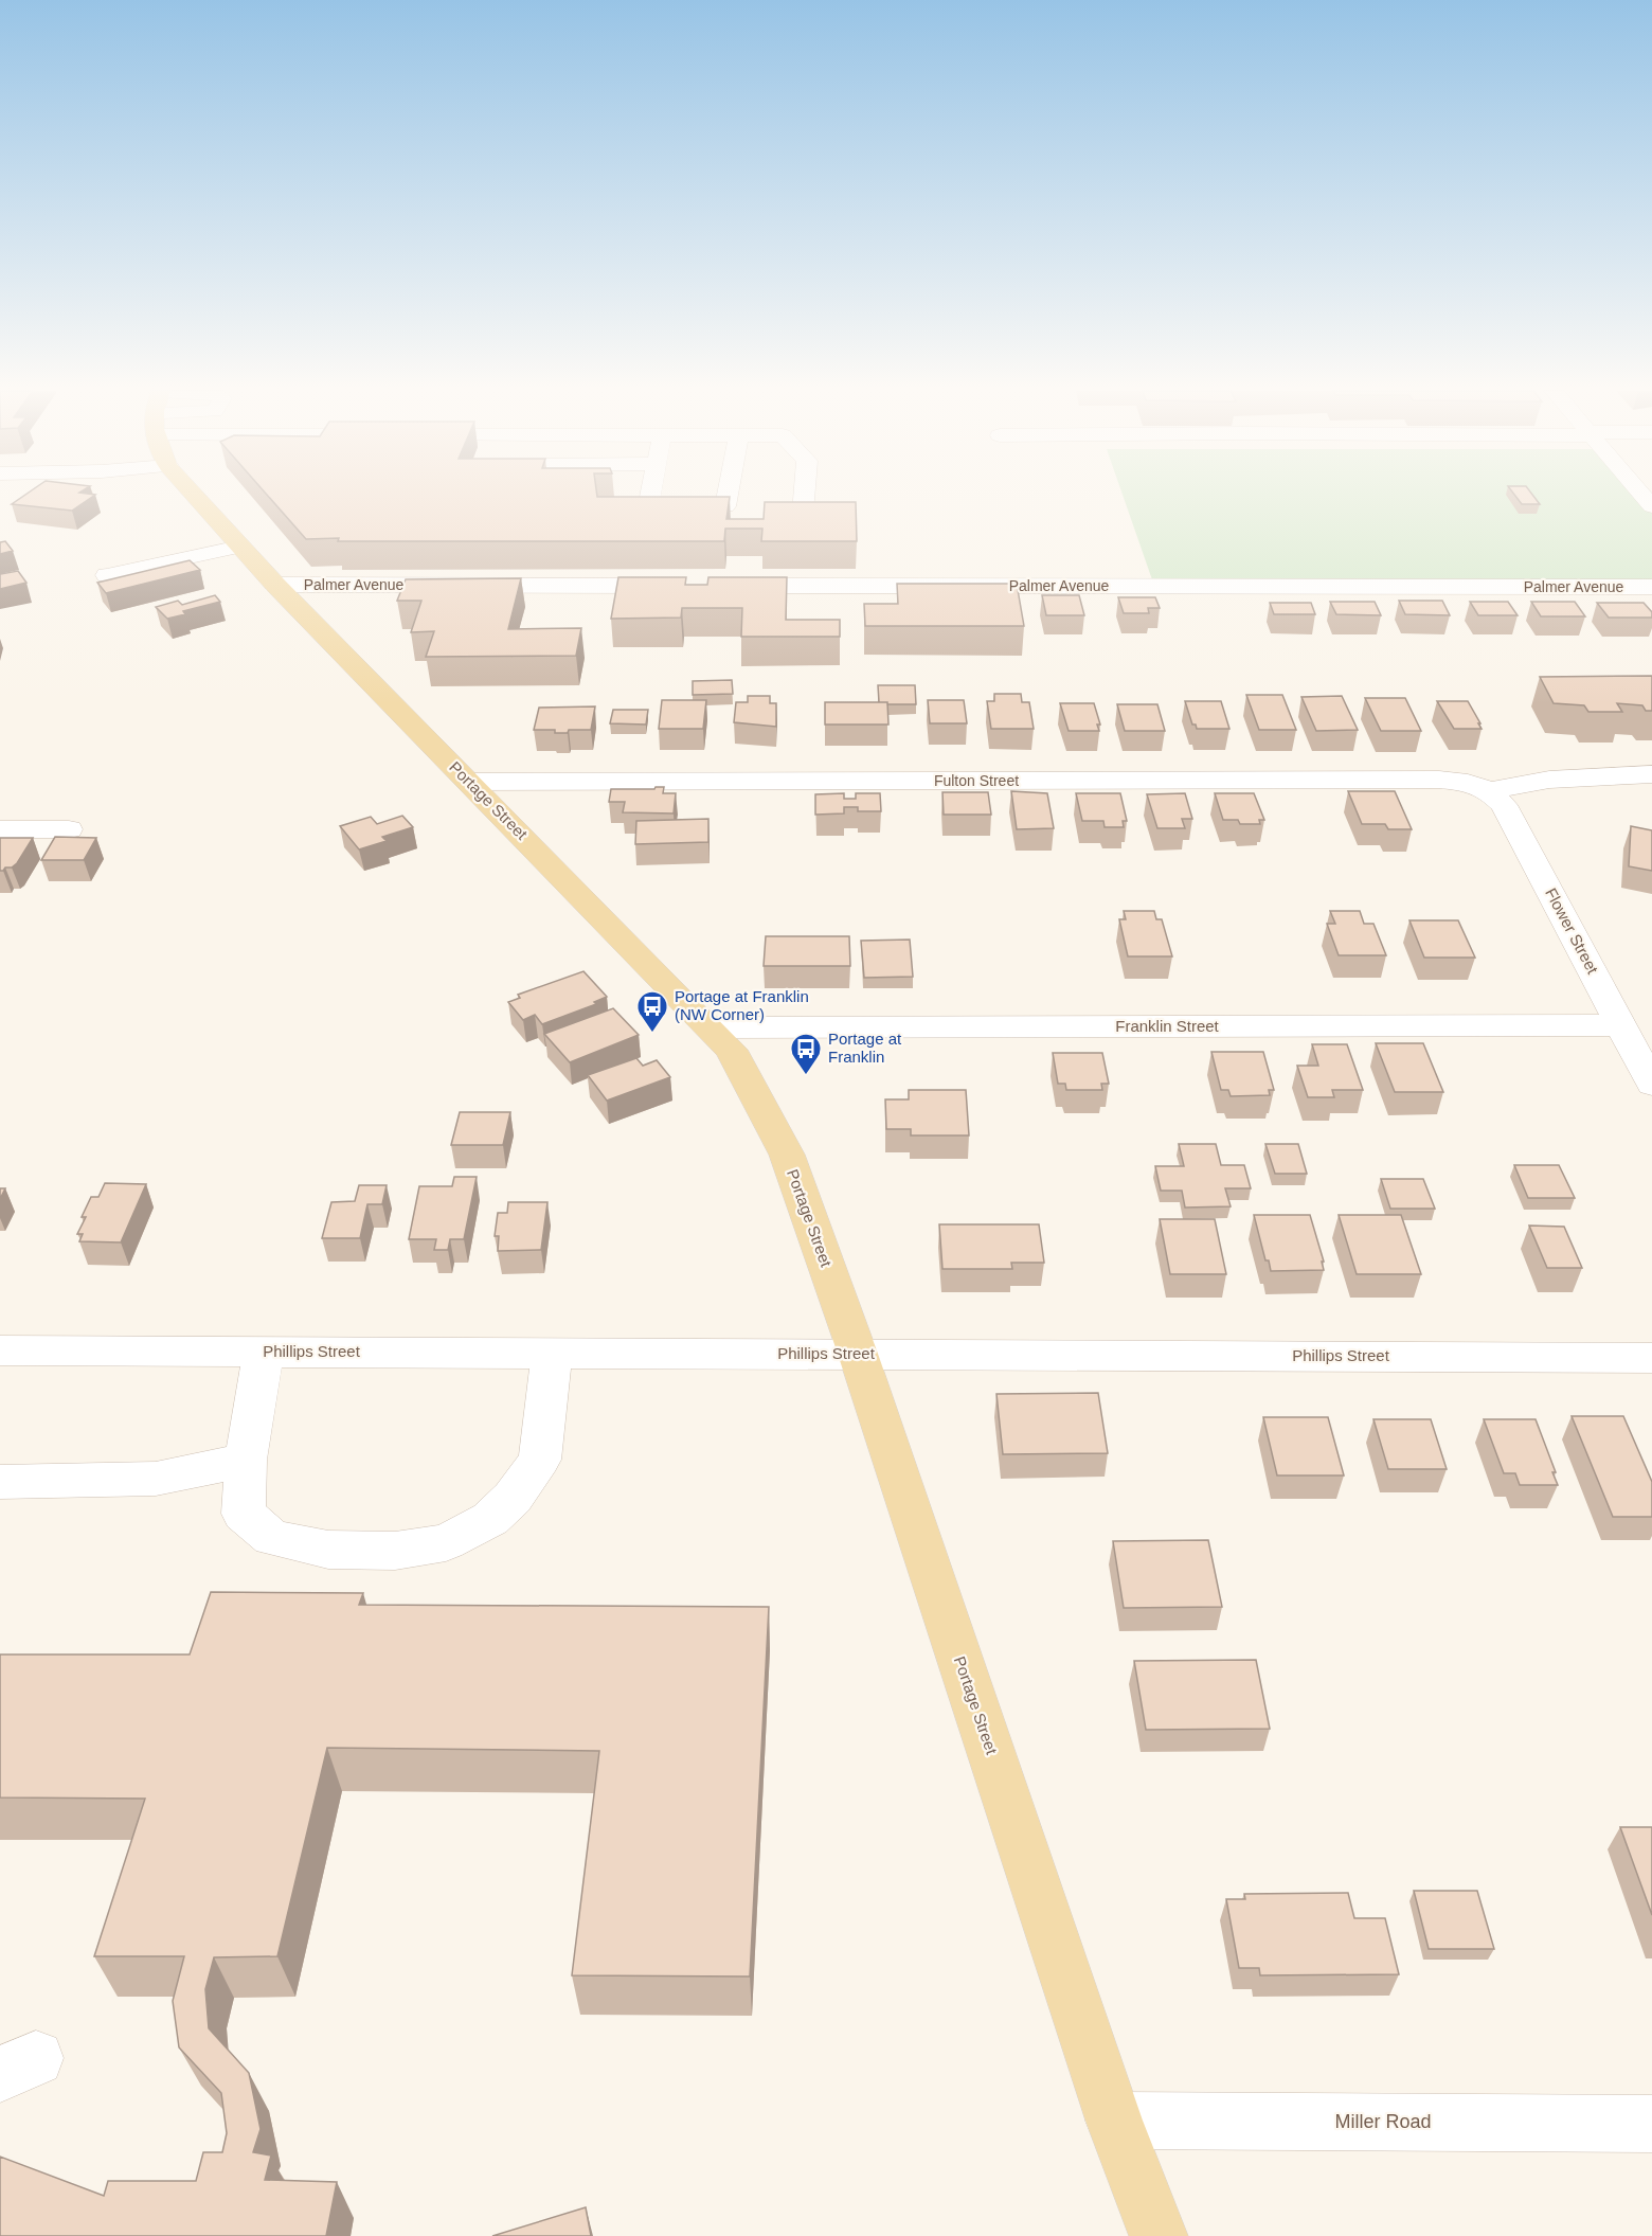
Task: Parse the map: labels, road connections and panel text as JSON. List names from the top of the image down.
{
  "streets": {
    "main road": ["Portage Street"],
    "street": [
      "Palmer Avenue",
      "Fulton Street",
      "Flower Street",
      "Franklin Street",
      "Phillips Street",
      "Miller Road"
    ]
  },
  "crossings": [
    ["Palmer Avenue", "Portage Street"],
    ["Fulton Street", "Portage Street"],
    ["Fulton Street", "Flower Street"],
    ["Portage Street", "Franklin Street"],
    ["Portage Street", "Phillips Street"],
    ["Portage Street", "Miller Road"],
    ["Flower Street", "Franklin Street"]
  ],
  "places": {
    "bus stop": ["Portage at Franklin (NW Corner)", "Portage at Franklin"]
  }
}
